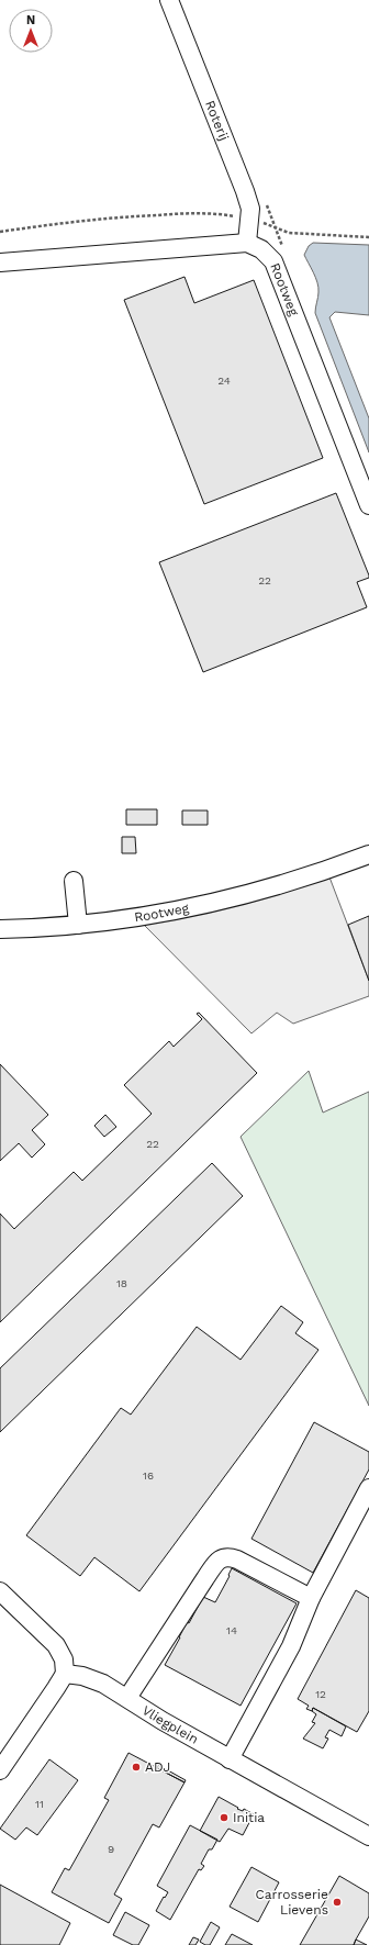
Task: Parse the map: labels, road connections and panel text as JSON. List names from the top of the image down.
{
  "streets": {
    "street": ["Roterij", "Rootweg", "Vliegplein"]
  },
  "crossings": [
    ["Roterij", "Rootweg"]
  ],
  "places": ["ADJ", "Initia", "Carrosserie Lievens"],
  "house_numbers": [
    "24",
    "22",
    "22",
    "18",
    "16",
    "14",
    "12",
    "11",
    "9"
  ],
  "north": "top"
}
